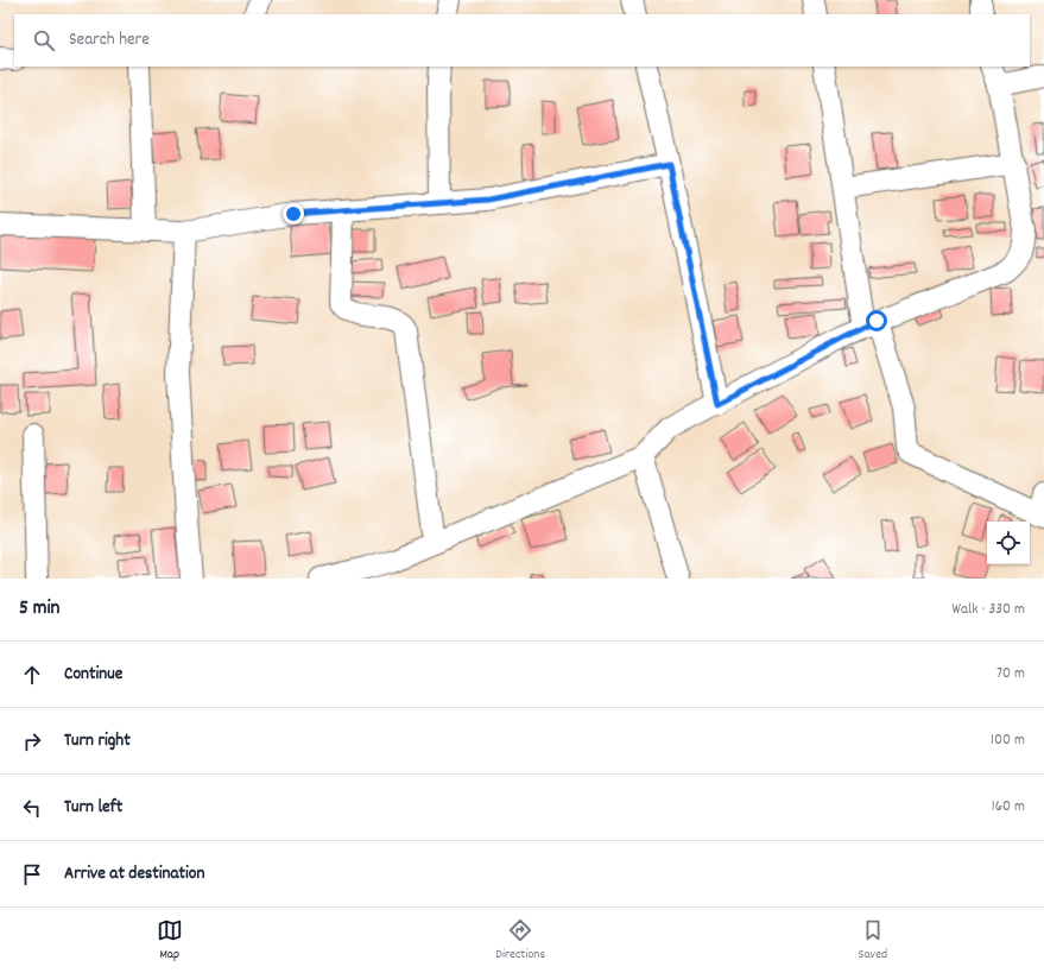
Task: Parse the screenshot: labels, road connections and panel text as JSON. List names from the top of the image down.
{
  "page": {
    "search": "Search here",
    "heading": ["5 min", "Walk · 330 m"],
    "list": [
      ["Continue", "70 m"],
      ["Turn right", "100 m"],
      ["Turn left", "160 m"],
      "Arrive at destination"
    ],
    "nav": ["Map", "Directions", "Saved"]
  }
}
